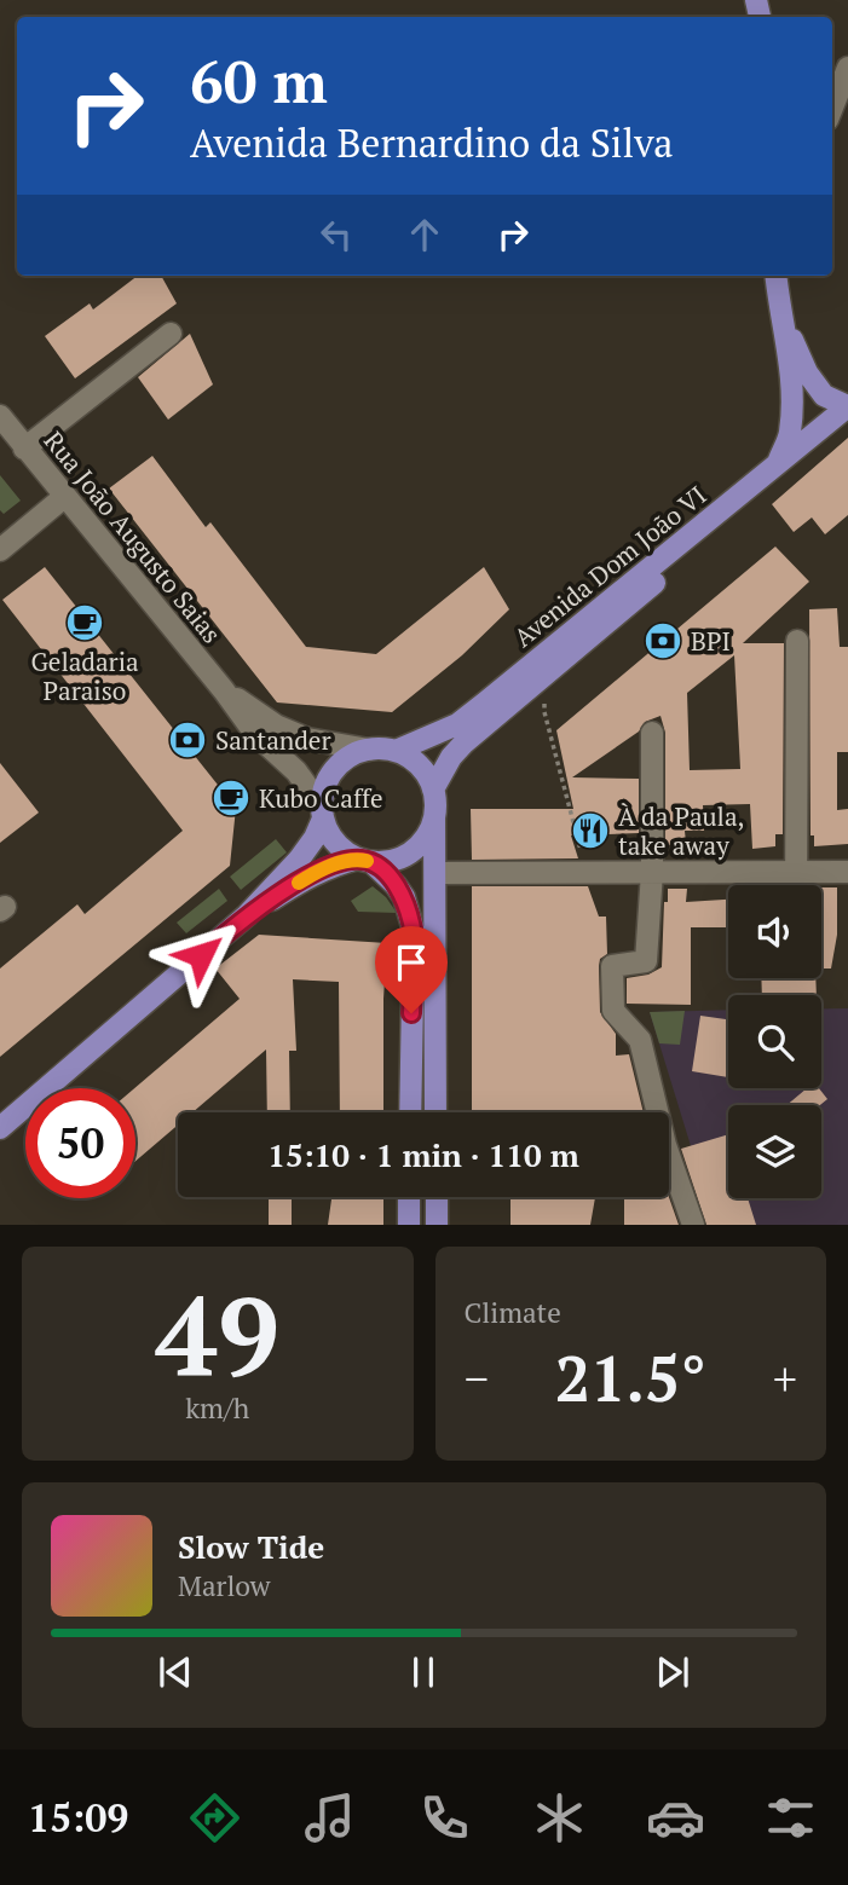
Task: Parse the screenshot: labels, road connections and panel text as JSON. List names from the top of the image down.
{
  "streets": {
    "main road": ["Avenida Dom João VI"],
    "street": ["Rua João Augusto Saias"]
  },
  "places": {
    "cafe": ["Geladaria Paraiso", "Kubo Caffe"],
    "bank": ["BPI", "Santander"],
    "restaurant": ["À da Paula, take away"]
  },
  "page": {
    "turn": ["60 m", "Avenida Bernardino da Silva"],
    "limit": "50",
    "trip": "15:10 · 1 min · 110 m",
    "tile": [
      ["49", "km/h"],
      "Climate"
    ],
    "heat": ["−", "21.5°", "+"],
    "song": ["Slow Tide", "Marlow"],
    "tabs": "15:09"
  }
}
